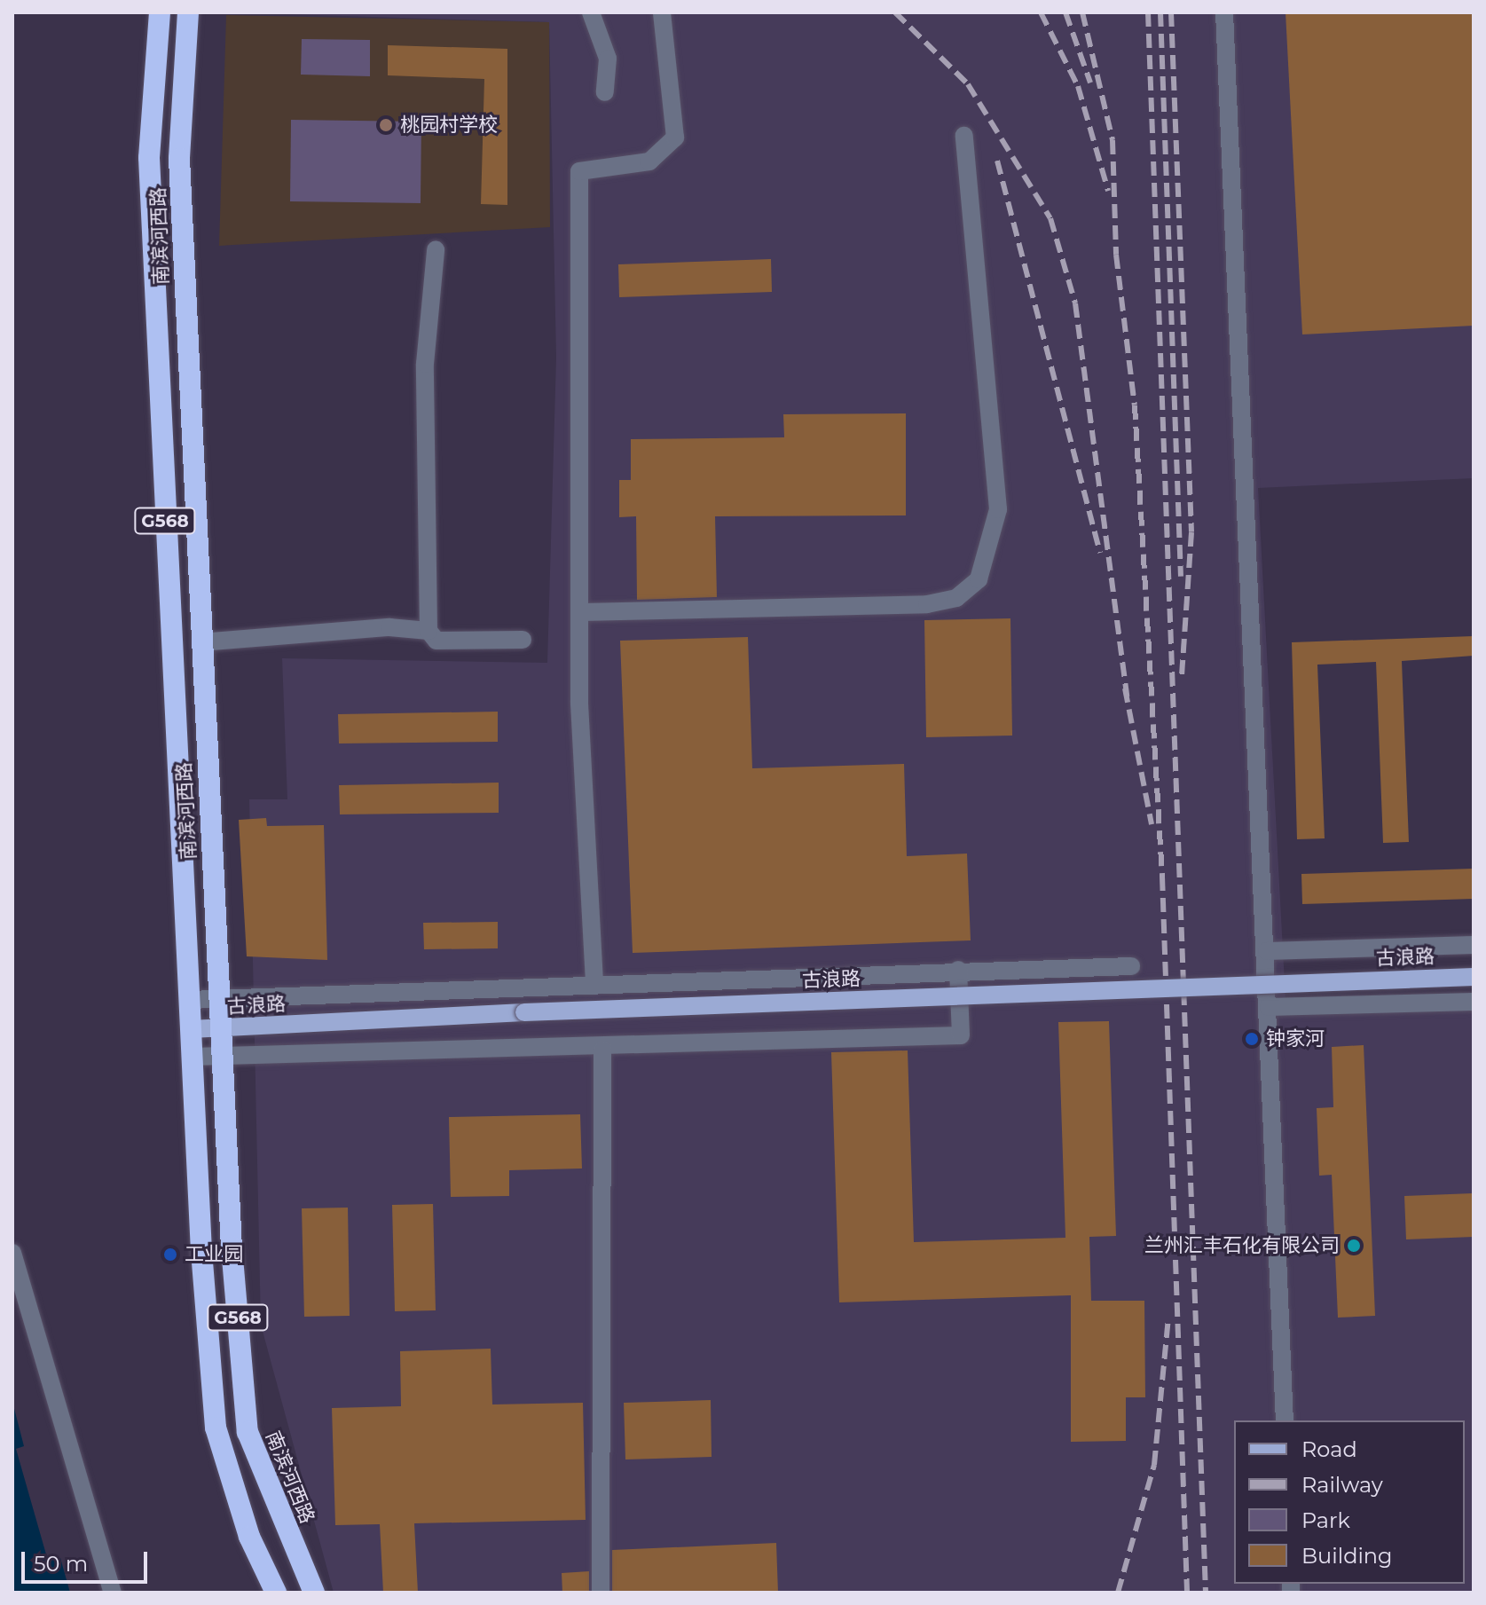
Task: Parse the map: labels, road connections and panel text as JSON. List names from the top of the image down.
{
  "streets": {
    "highway": ["南滨河西路", "G568"],
    "main road": ["古浪路"]
  },
  "crossings": [
    ["南滨河西路", "古浪路"]
  ],
  "places": [
    "桃园村学校",
    "钟家河",
    "兰州汇丰石化有限公司",
    "工业园"
  ],
  "legend": [
    "Road",
    "Railway",
    "Park",
    "Building"
  ],
  "scale_bar": "50 m"
}
